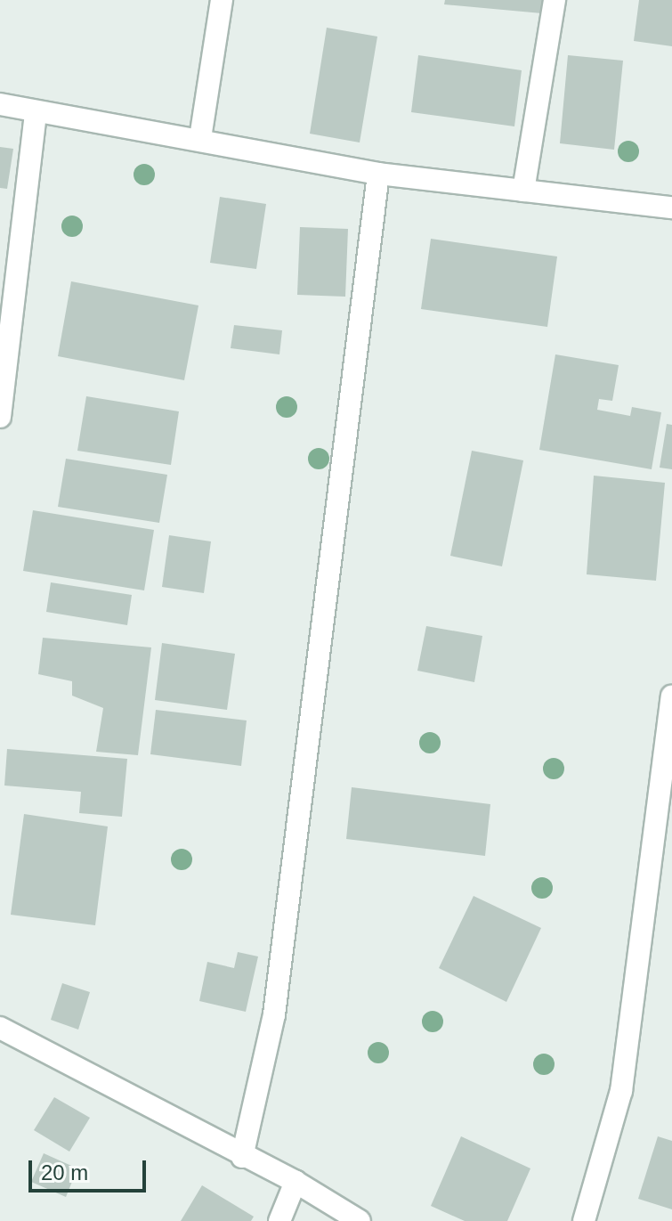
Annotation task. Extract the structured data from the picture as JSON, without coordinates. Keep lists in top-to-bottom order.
{
  "scale_bar": "20 m"
}
